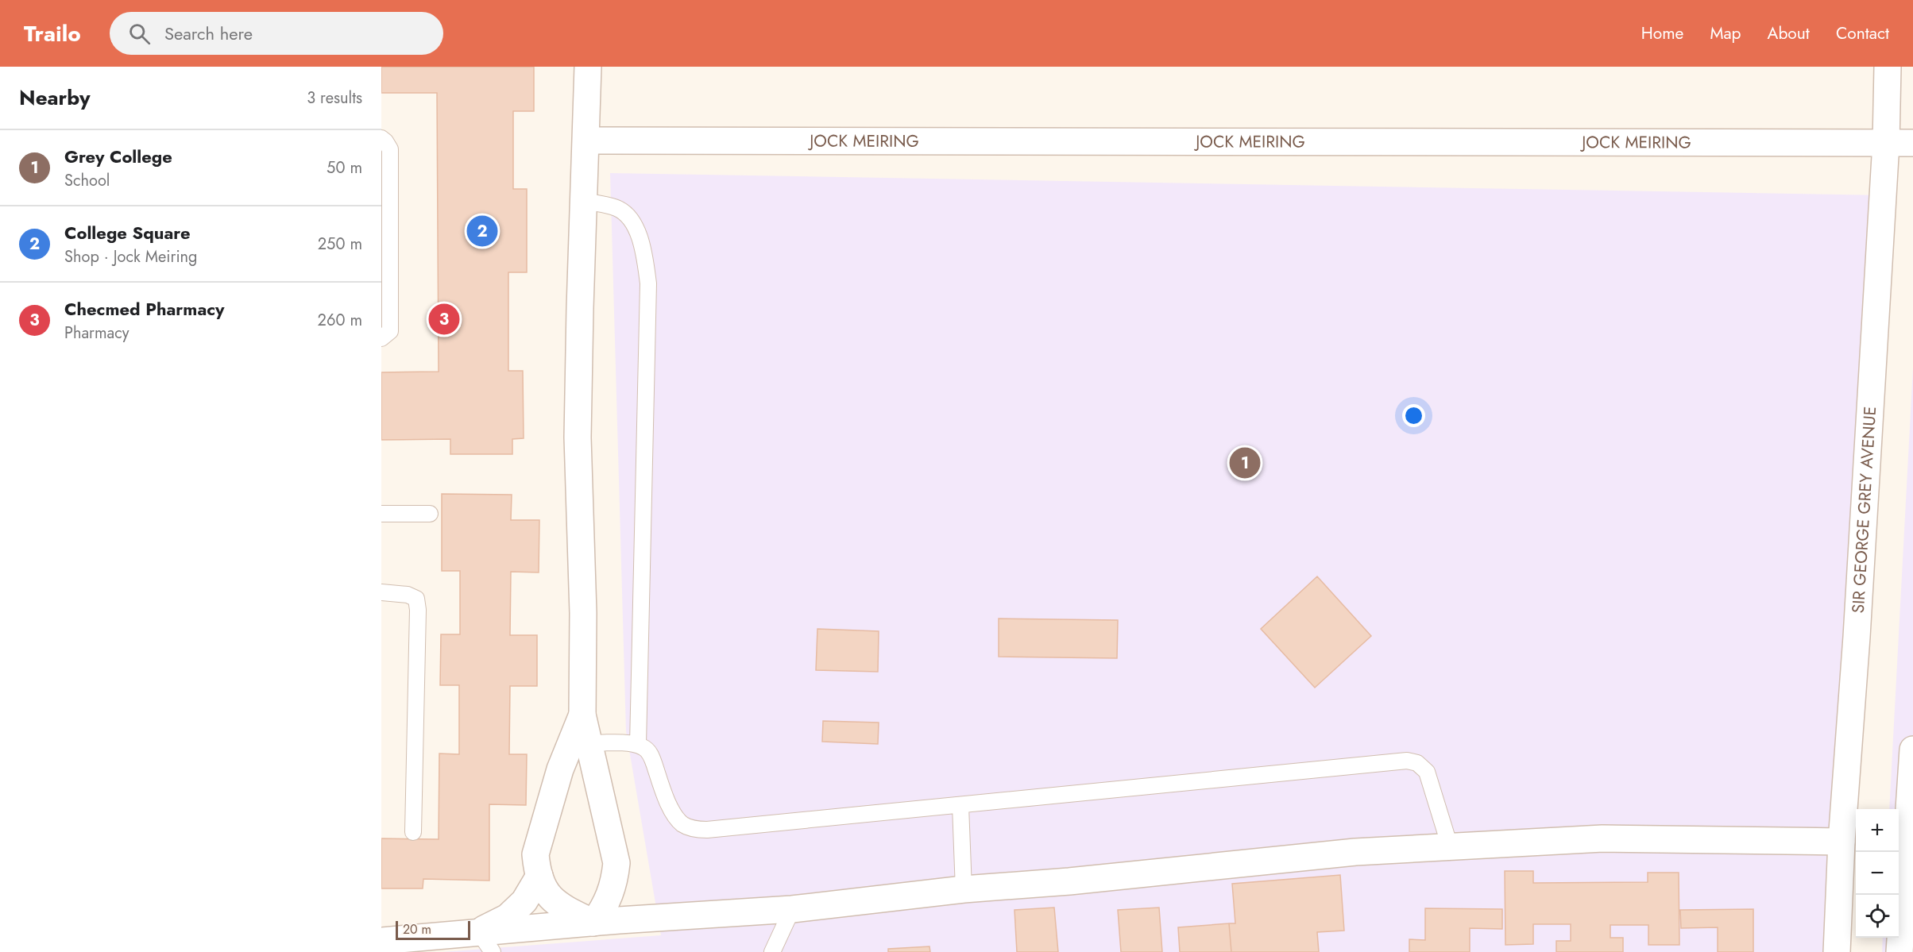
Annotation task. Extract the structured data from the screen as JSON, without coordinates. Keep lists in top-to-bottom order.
{
  "streets": {
    "street": ["JOCK MEIRING", "SIR GEORGE GREY AVENUE"]
  },
  "crossings": [
    ["JOCK MEIRING", "SIR GEORGE GREY AVENUE"]
  ],
  "scale_bar": "20 m",
  "page": {
    "header": "Trailo",
    "search": "Search here",
    "nav": [
      "Home",
      "Map",
      "About",
      "Contact"
    ],
    "heading": ["Nearby", "3 results"],
    "list": [
      {
        "mark": "1",
        "name": "Grey College",
        "note": "School",
        "value": "50 m"
      },
      {
        "mark": "2",
        "name": "College Square",
        "note": "Shop · Jock Meiring",
        "value": "250 m"
      },
      {
        "mark": "3",
        "name": "Checmed Pharmacy",
        "note": "Pharmacy",
        "value": "260 m"
      }
    ],
    "pins": ["2", "3", "1"],
    "map_buttons": ["+", "−"],
    "scale": "20 m"
  }
}
